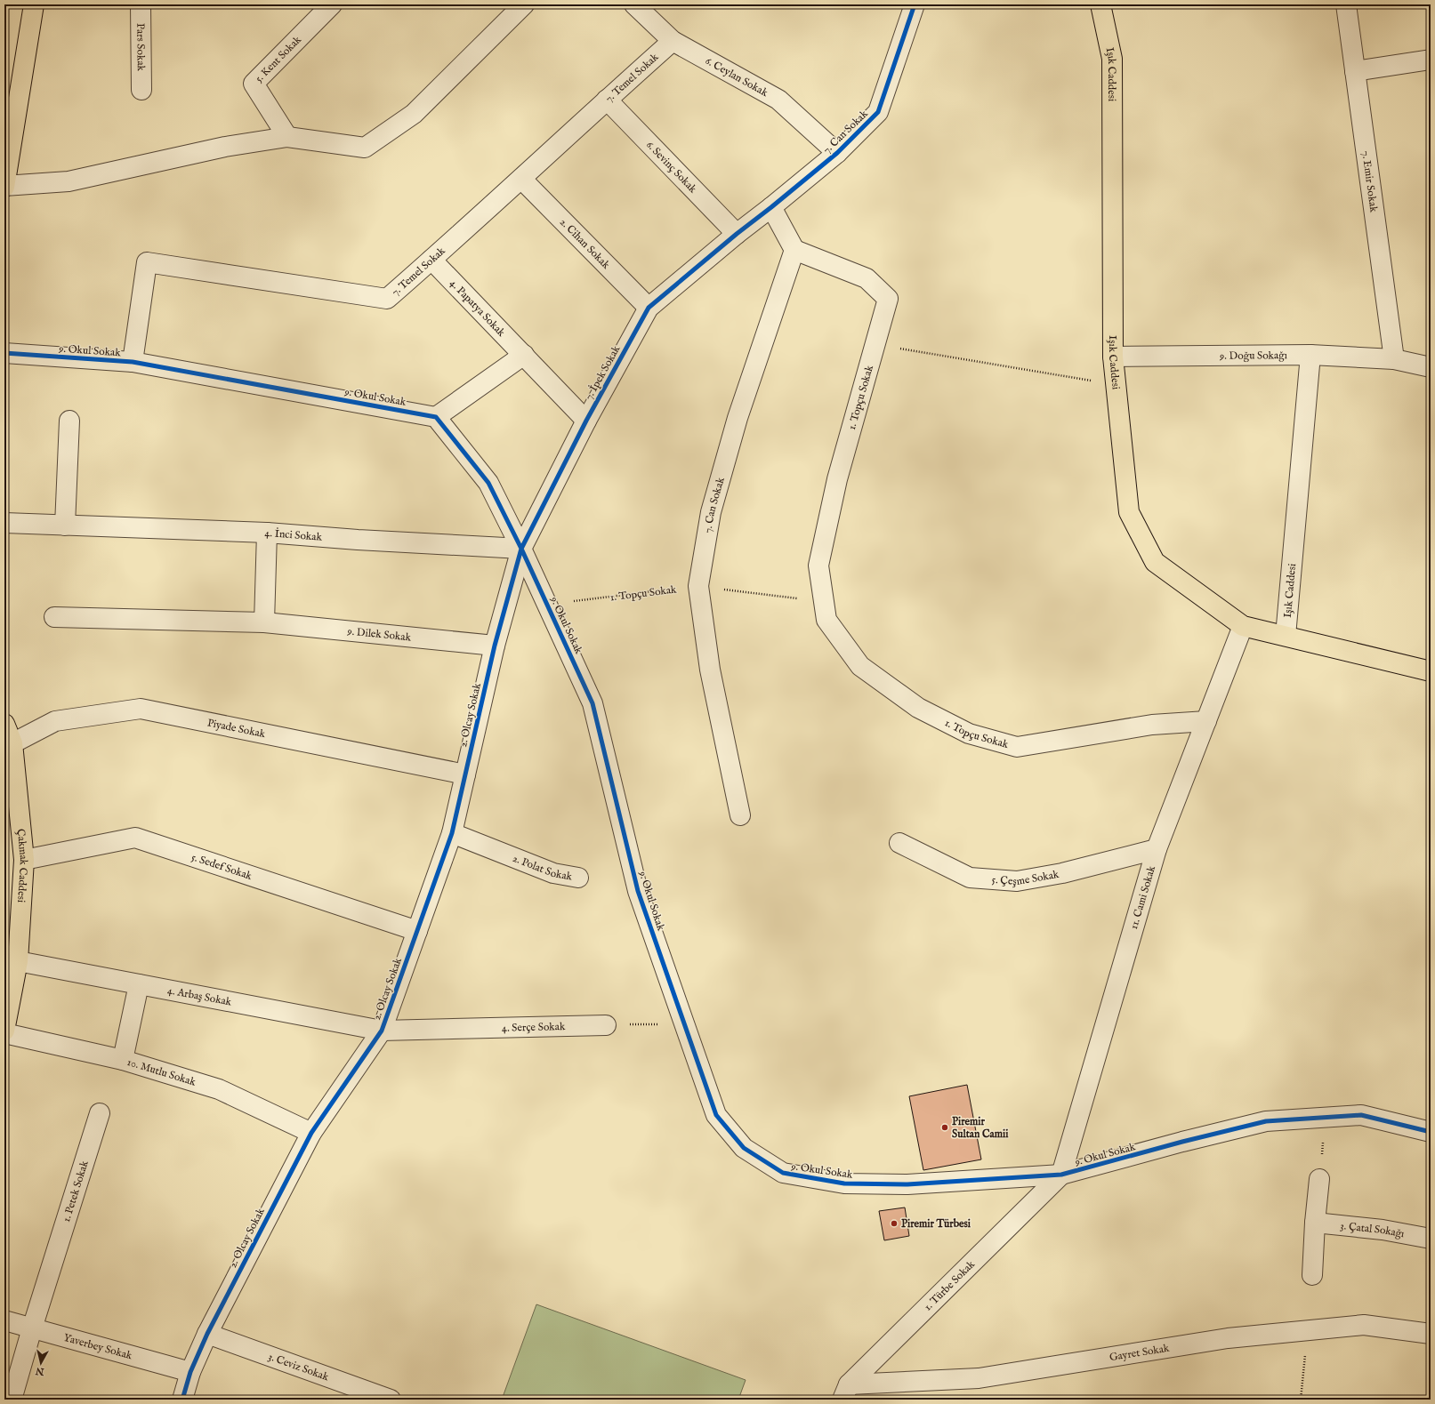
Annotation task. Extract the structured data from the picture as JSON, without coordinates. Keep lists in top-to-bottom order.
{
  "streets": {
    "main road": ["Işık Caddesi", "Çakmak Caddesi"],
    "street": [
      "Pars Sokak",
      "5. Kent Sokak",
      "6. Ceylan Sokak",
      "7. Temel Sokak",
      "7. Can Sokak",
      "6. Sevinç Sokak",
      "7. Emir Sokak",
      "2. Cihan Sokak",
      "4. Papatya Sokak",
      "9. Okul Sokak",
      "9. Doğu Sokağı",
      "7. İpek Sokak",
      "1. Topçu Sokak",
      "4. İnci Sokak",
      "9. Dilek Sokak",
      "2. Olcay Sokak",
      "Piyade Sokak",
      "5. Sedef Sokak",
      "2. Polat Sokak",
      "5. Çeşme Sokak",
      "11. Cami Sokak",
      "4. Arbaş Sokak",
      "4. Serçe Sokak",
      "10. Mutlu Sokak",
      "1. Petek Sokak",
      "3. Çatal Sokağı",
      "1. Türbe Sokak",
      "Yaverbey Sokak",
      "Gayret Sokak",
      "3. Ceviz Sokak"
    ]
  },
  "crossings": [
    ["Işık Caddesi", "9. Doğu Sokağı"],
    ["Işık Caddesi", "11. Cami Sokak"],
    ["6. Ceylan Sokak", "7. Temel Sokak"],
    ["6. Ceylan Sokak", "7. Can Sokak"],
    ["7. Temel Sokak", "6. Sevinç Sokak"],
    ["7. Temel Sokak", "2. Cihan Sokak"],
    ["7. Temel Sokak", "4. Papatya Sokak"],
    ["7. Temel Sokak", "9. Okul Sokak"],
    ["7. Can Sokak", "6. Sevinç Sokak"],
    ["7. Can Sokak", "7. İpek Sokak"],
    ["7. Can Sokak", "1. Topçu Sokak"],
    ["6. Sevinç Sokak", "7. İpek Sokak"],
    ["7. Emir Sokak", "9. Doğu Sokağı"],
    ["2. Cihan Sokak", "7. İpek Sokak"],
    ["4. Papatya Sokak", "7. İpek Sokak"],
    ["9. Okul Sokak", "7. İpek Sokak"],
    ["9. Okul Sokak", "1. Topçu Sokak"],
    ["9. Okul Sokak", "4. İnci Sokak"],
    ["9. Okul Sokak", "2. Olcay Sokak"],
    ["9. Okul Sokak", "11. Cami Sokak"],
    ["9. Okul Sokak", "1. Türbe Sokak"],
    ["7. İpek Sokak", "4. İnci Sokak"],
    ["7. İpek Sokak", "2. Olcay Sokak"],
    ["1. Topçu Sokak", "11. Cami Sokak"],
    ["4. İnci Sokak", "2. Olcay Sokak"],
    ["9. Dilek Sokak", "2. Olcay Sokak"],
    ["2. Olcay Sokak", "Piyade Sokak"],
    ["2. Olcay Sokak", "5. Sedef Sokak"],
    ["2. Olcay Sokak", "2. Polat Sokak"],
    ["2. Olcay Sokak", "4. Arbaş Sokak"],
    ["2. Olcay Sokak", "4. Serçe Sokak"],
    ["2. Olcay Sokak", "10. Mutlu Sokak"],
    ["2. Olcay Sokak", "Yaverbey Sokak"],
    ["2. Olcay Sokak", "3. Ceviz Sokak"],
    ["Piyade Sokak", "Çakmak Caddesi"],
    ["Çakmak Caddesi", "5. Sedef Sokak"],
    ["Çakmak Caddesi", "4. Arbaş Sokak"],
    ["5. Çeşme Sokak", "11. Cami Sokak"],
    ["11. Cami Sokak", "1. Türbe Sokak"],
    ["4. Arbaş Sokak", "4. Serçe Sokak"],
    ["1. Petek Sokak", "Yaverbey Sokak"],
    ["1. Türbe Sokak", "Gayret Sokak"]
  ],
  "places": ["Piremir Sultan Camii", "Piremir Türbesi"],
  "north": "bottom"
}
